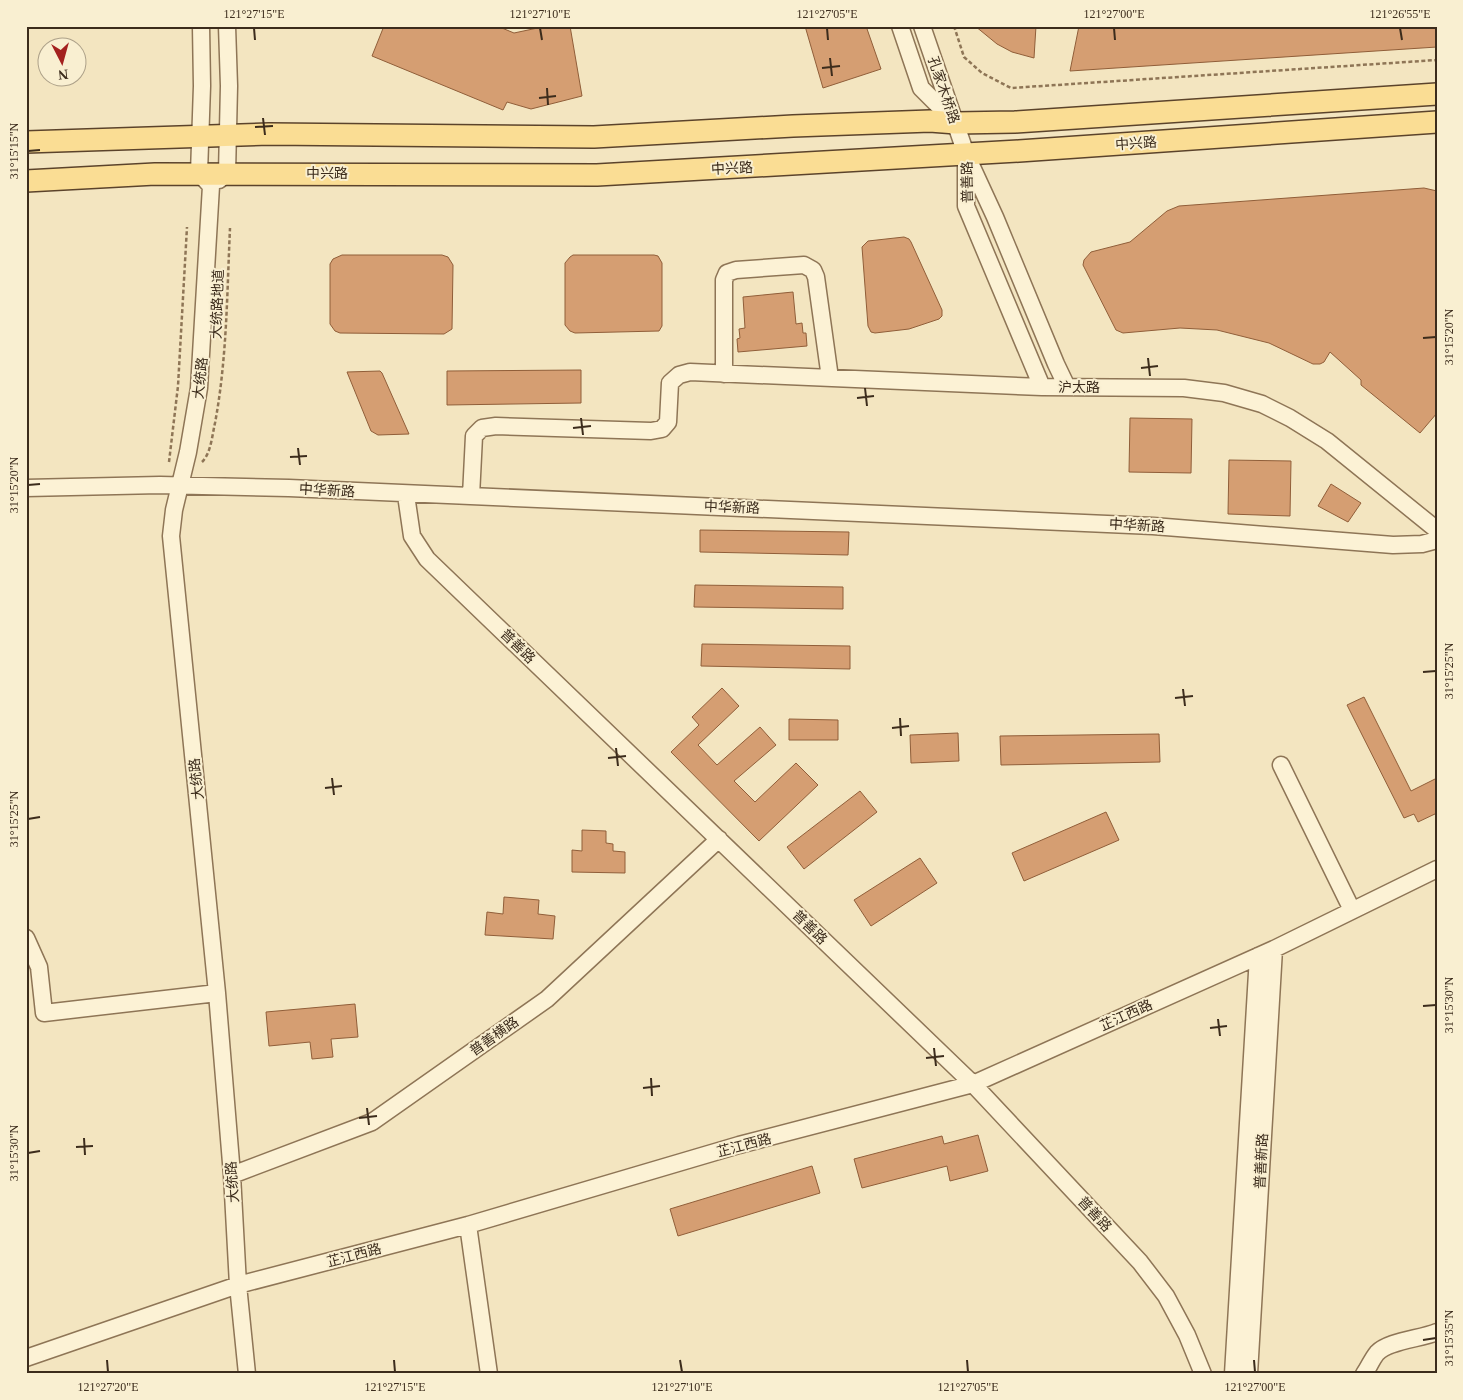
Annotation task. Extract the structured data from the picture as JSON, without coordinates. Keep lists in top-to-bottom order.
{
  "streets": {
    "main road": ["中兴路"],
    "street": [
      "孔家木桥路",
      "普善路",
      "大统路",
      "沪太路",
      "中华新路",
      "芷江西路",
      "普善横路",
      "普善新路"
    ],
    "path": ["大统路地道"]
  },
  "crossings": [
    ["孔家木桥路", "中兴路"],
    ["孔家木桥路", "普善路"],
    ["中兴路", "普善路"],
    ["中兴路", "大统路"],
    ["普善路", "沪太路"],
    ["普善路", "中华新路"],
    ["普善路", "芷江西路"],
    ["普善路", "普善横路"],
    ["大统路", "中华新路"],
    ["大统路", "芷江西路"],
    ["大统路", "普善横路"],
    ["沪太路", "中华新路"],
    ["芷江西路", "普善新路"]
  ],
  "north": "bottom",
  "coordinates": [
    "121°27'15\"E",
    "121°27'10\"E",
    "121°27'05\"E",
    "121°27'00\"E",
    "121°26'55\"E",
    "31°15'15\"N",
    "31°15'20\"N",
    "31°15'25\"N",
    "31°15'30\"N",
    "31°15'35\"N",
    "121°27'20\"E"
  ]
}
